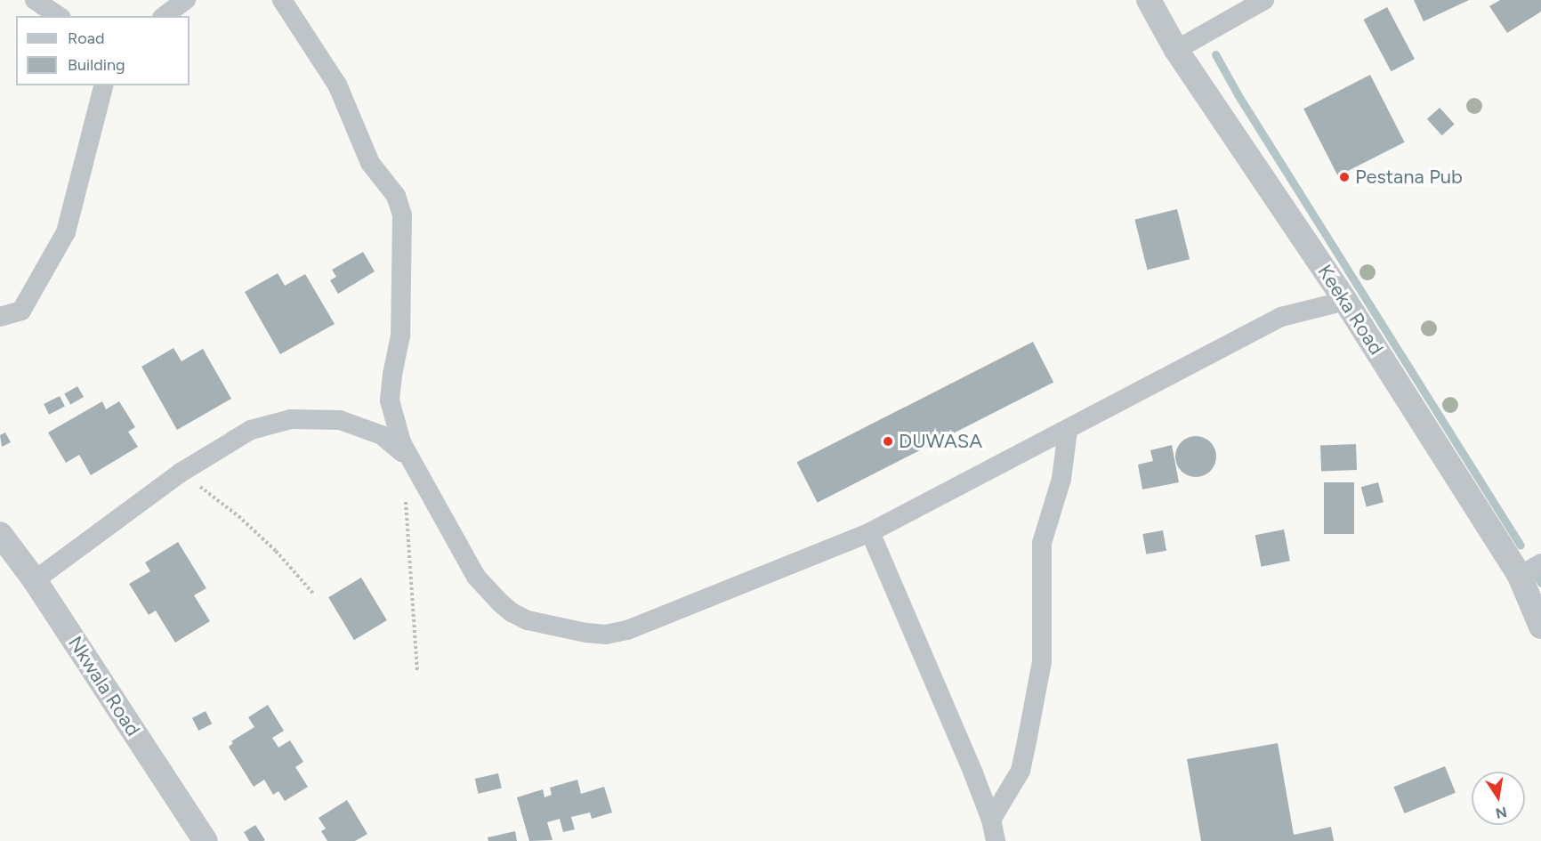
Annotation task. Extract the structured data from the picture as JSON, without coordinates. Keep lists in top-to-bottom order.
{
  "streets": {
    "street": ["Keeka Road", "Nkwala Road"]
  },
  "places": ["Pestana Pub", "DUWASA"],
  "legend": ["Road", "Building"],
  "north": "bottom"
}
